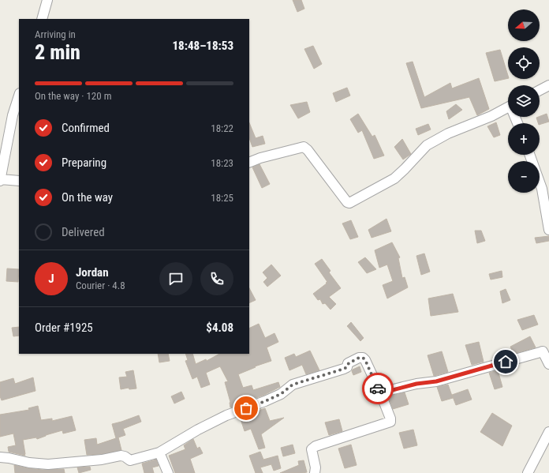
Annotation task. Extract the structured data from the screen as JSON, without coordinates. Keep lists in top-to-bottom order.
{
  "north": "left",
  "page": {
    "map_buttons": ["+", "−"],
    "heading": ["2 min", "Arriving in", "18:48–18:53"],
    "panel": [
      "Jordan",
      "Courier · 4.8",
      "Order #1925",
      "$4.08"
    ],
    "bar": "On the way · 120 m",
    "list": [
      ["Confirmed", "18:22"],
      ["Preparing", "18:23"],
      ["On the way", "18:25"],
      "Delivered"
    ],
    "round": "J"
  }
}
